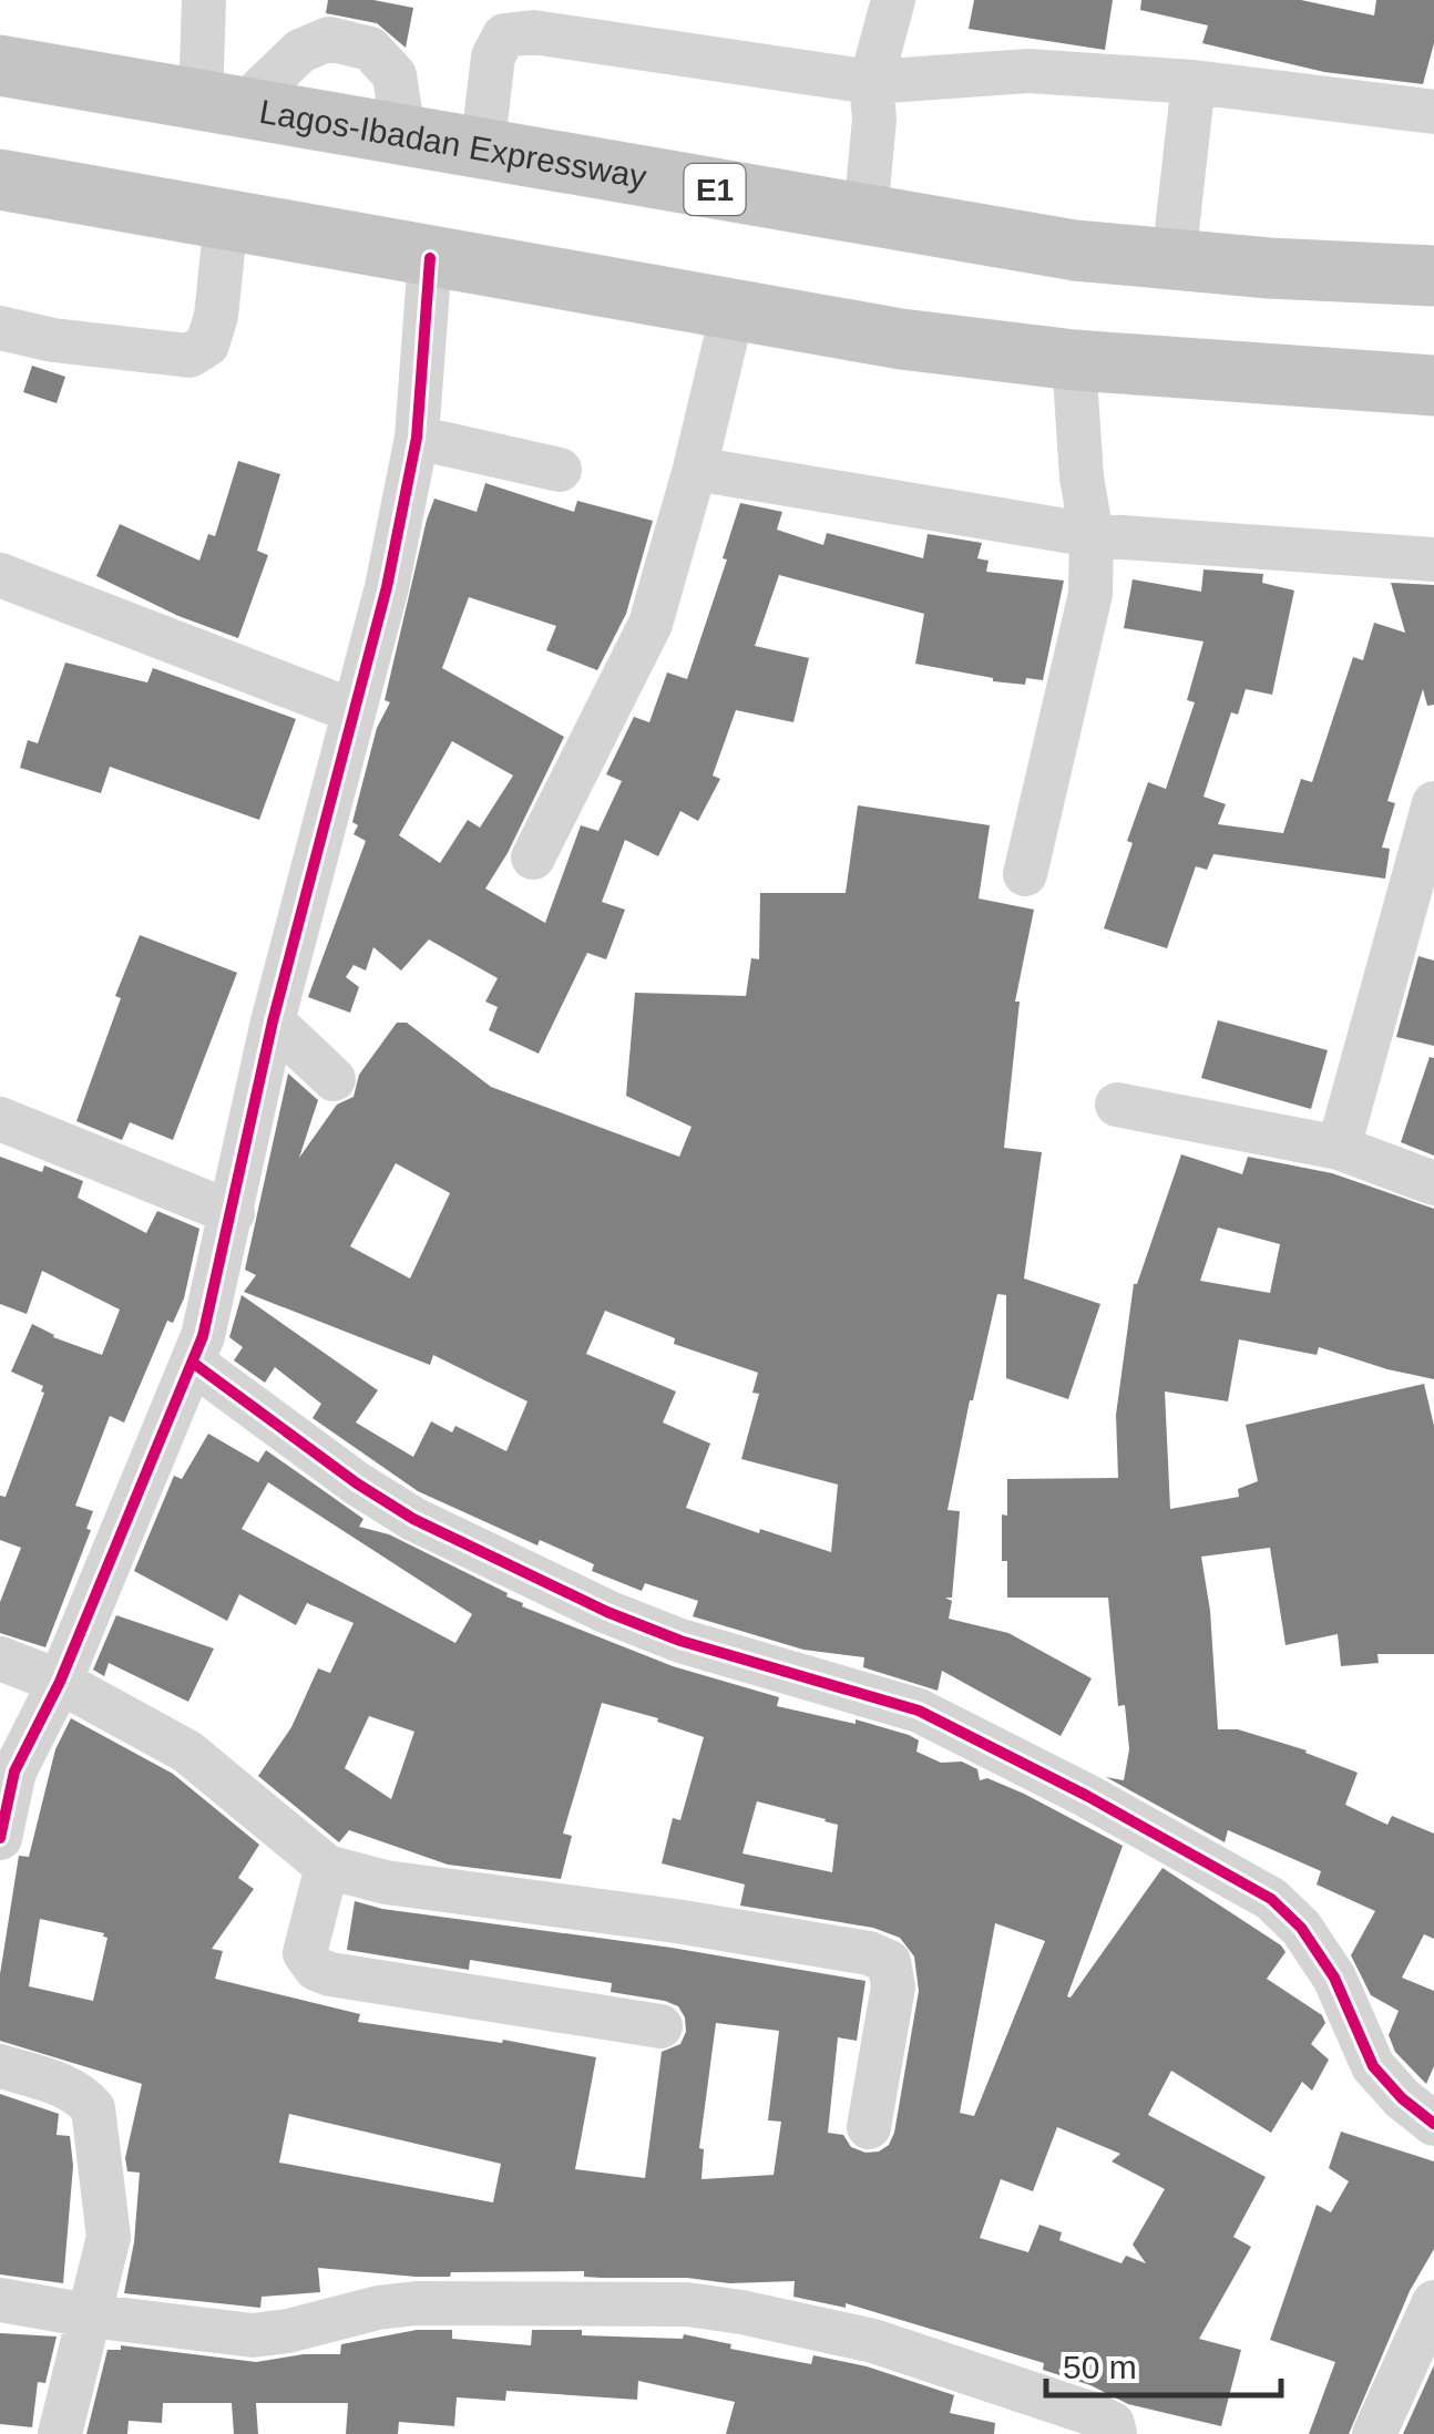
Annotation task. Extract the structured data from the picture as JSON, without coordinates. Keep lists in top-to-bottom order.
{
  "streets": {
    "highway": ["Lagos-Ibadan Expressway", "E1"]
  },
  "scale_bar": "50 m"
}
